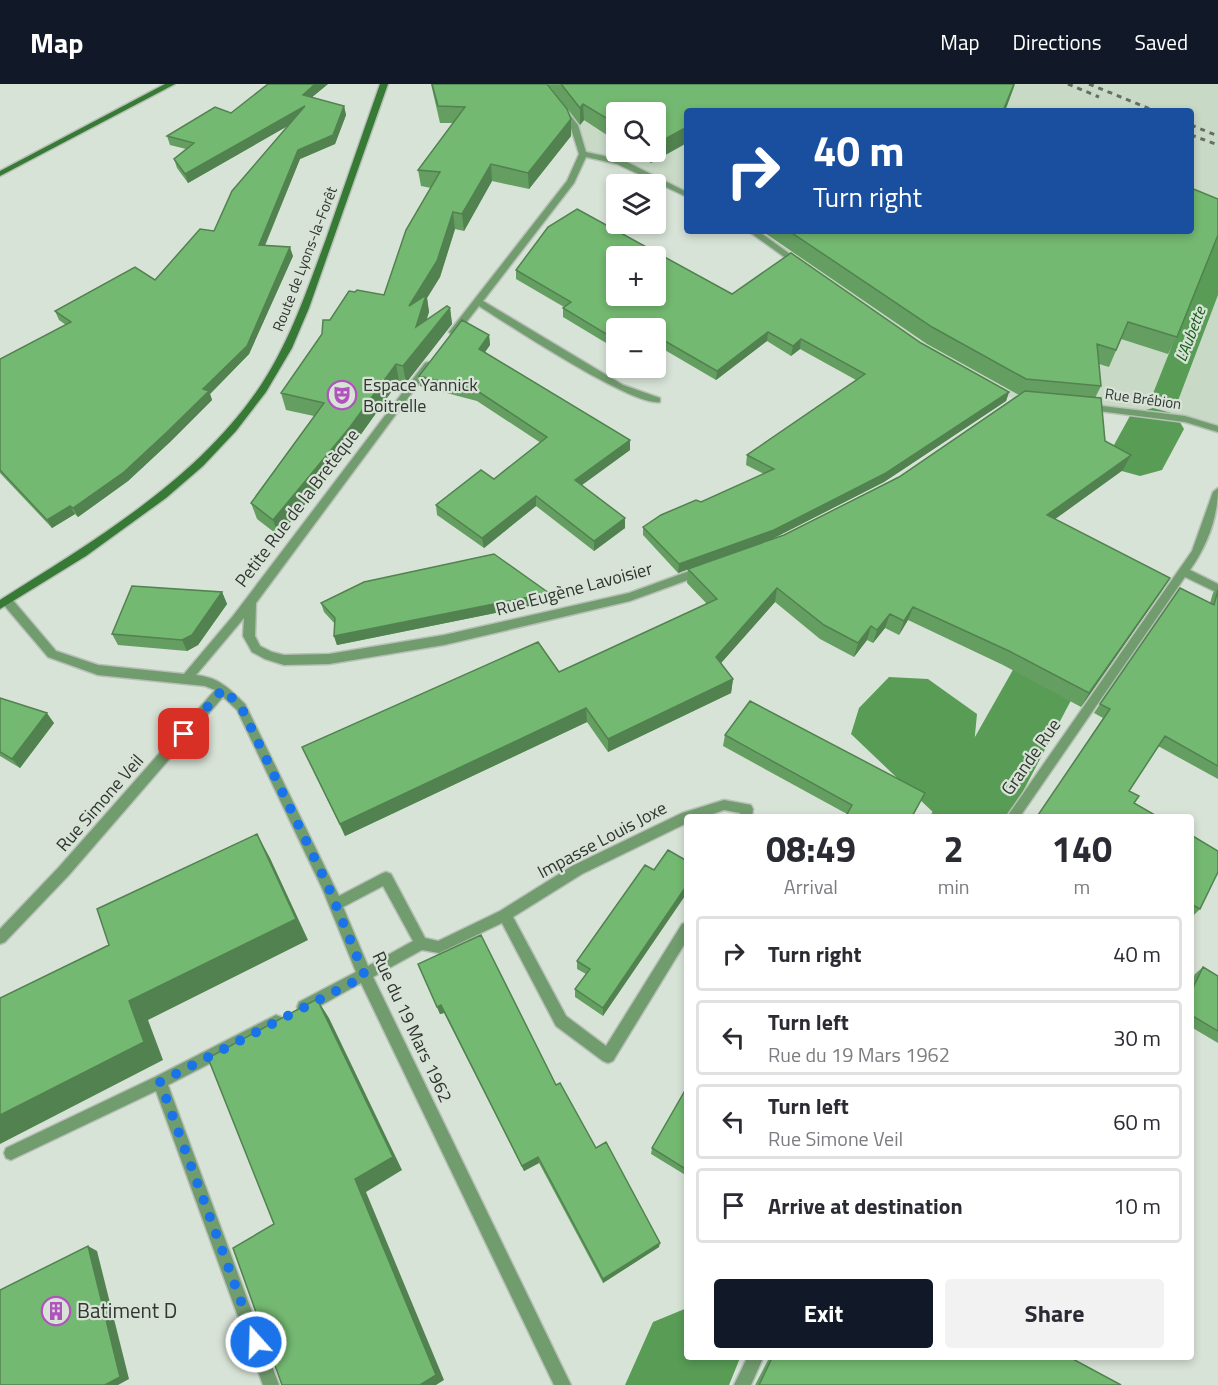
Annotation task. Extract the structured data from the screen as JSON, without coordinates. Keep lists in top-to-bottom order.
{
  "streets": {
    "main road": ["Route de Lyons-la-Forêt"],
    "street": [
      "Rue Brébion",
      "Petite Rue de la Bretèque",
      "Rue Eugène Lavoisier",
      "Grande Rue",
      "Rue Simone Veil",
      "Impasse Louis Joxe",
      "Rue du 19 Mars 1962"
    ]
  },
  "crossings": [
    ["Petite Rue de la Bretèque", "Rue Eugène Lavoisier"],
    ["Rue Simone Veil", "Rue du 19 Mars 1962"],
    ["Impasse Louis Joxe", "Rue du 19 Mars 1962"]
  ],
  "water": ["L'Aubette"],
  "places": {
    "theatre": ["Espace Yannick Boitrelle"],
    "building": ["Batiment D"]
  },
  "page": {
    "header": "Map",
    "nav": ["Map", "Directions", "Saved"],
    "map_buttons": ["+", "−"],
    "turn": ["40 m", "Turn right"],
    "eta": [
      "08:49",
      "Arrival",
      "2",
      "min",
      "140",
      "m"
    ],
    "list": [
      {
        "name": "Turn right",
        "value": "40 m"
      },
      {
        "name": "Turn left",
        "note": "Rue du 19 Mars 1962",
        "value": "30 m"
      },
      {
        "name": "Turn left",
        "note": "Rue Simone Veil",
        "value": "60 m"
      },
      {
        "name": "Arrive at destination",
        "value": "10 m"
      }
    ],
    "buttons": ["Exit", "Share"]
  }
}
